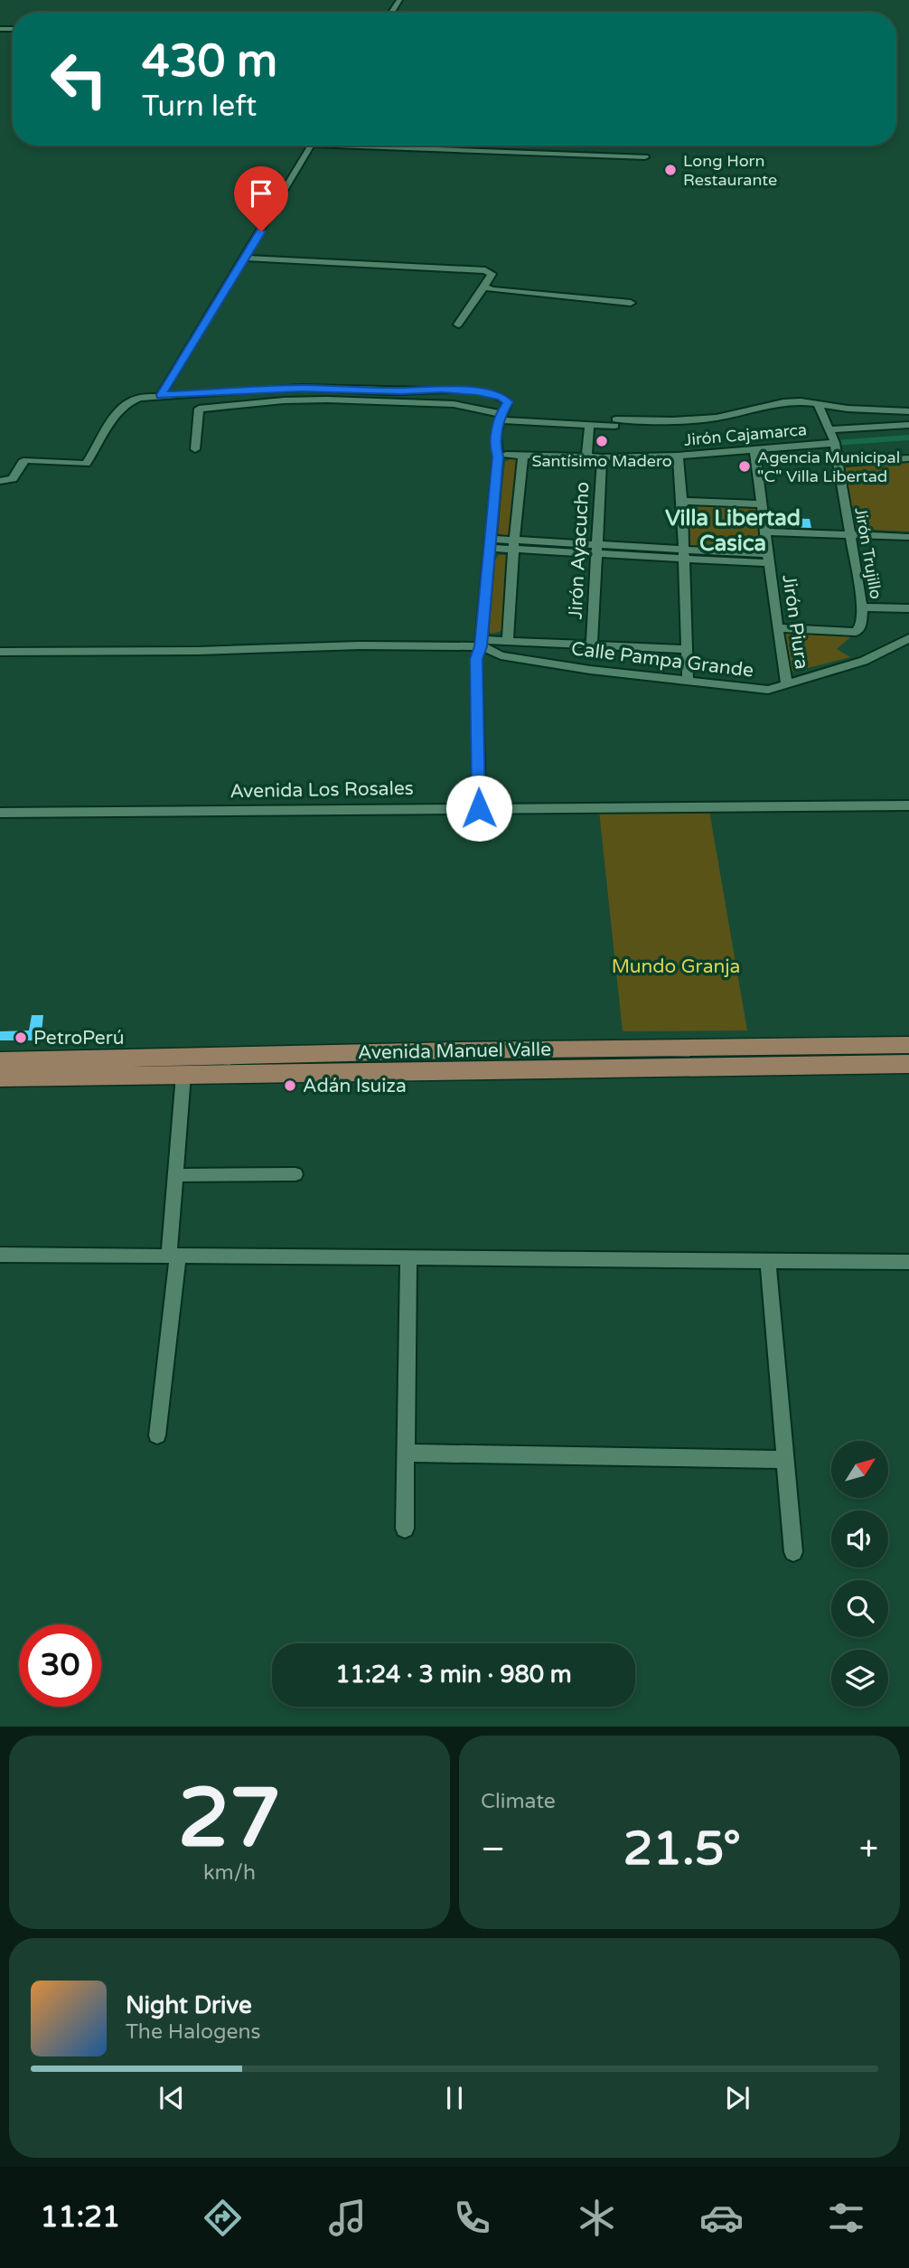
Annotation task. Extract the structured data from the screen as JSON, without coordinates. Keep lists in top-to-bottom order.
{
  "streets": {
    "main road": ["Avenida Manuel Valle"],
    "street": [
      "Jirón Cajamarca",
      "Jirón Ayacucho",
      "Jirón Trujillo",
      "Jirón Piura",
      "Calle Pampa Grande",
      "Avenida Los Rosales"
    ]
  },
  "crossings": [
    ["Jirón Cajamarca", "Jirón Ayacucho"],
    ["Jirón Cajamarca", "Jirón Trujillo"],
    ["Jirón Cajamarca", "Jirón Piura"],
    ["Jirón Trujillo", "Jirón Piura"],
    ["Jirón Piura", "Calle Pampa Grande"]
  ],
  "districts": ["Villa Libertad Casica"],
  "parks": ["Mundo Granja"],
  "places": [
    "Long Horn Restaurante",
    "Santísimo Madero",
    "Agencia Municipal \"C\" Villa Libertad",
    "PetroPerú",
    "Adán Isuiza"
  ],
  "north": "top right",
  "page": {
    "turn": ["430 m", "Turn left"],
    "limit": "30",
    "trip": "11:24 · 3 min · 980 m",
    "tile": [
      ["27", "km/h"],
      "Climate"
    ],
    "heat": ["−", "21.5°", "+"],
    "song": ["Night Drive", "The Halogens"],
    "tabs": "11:21"
  }
}
